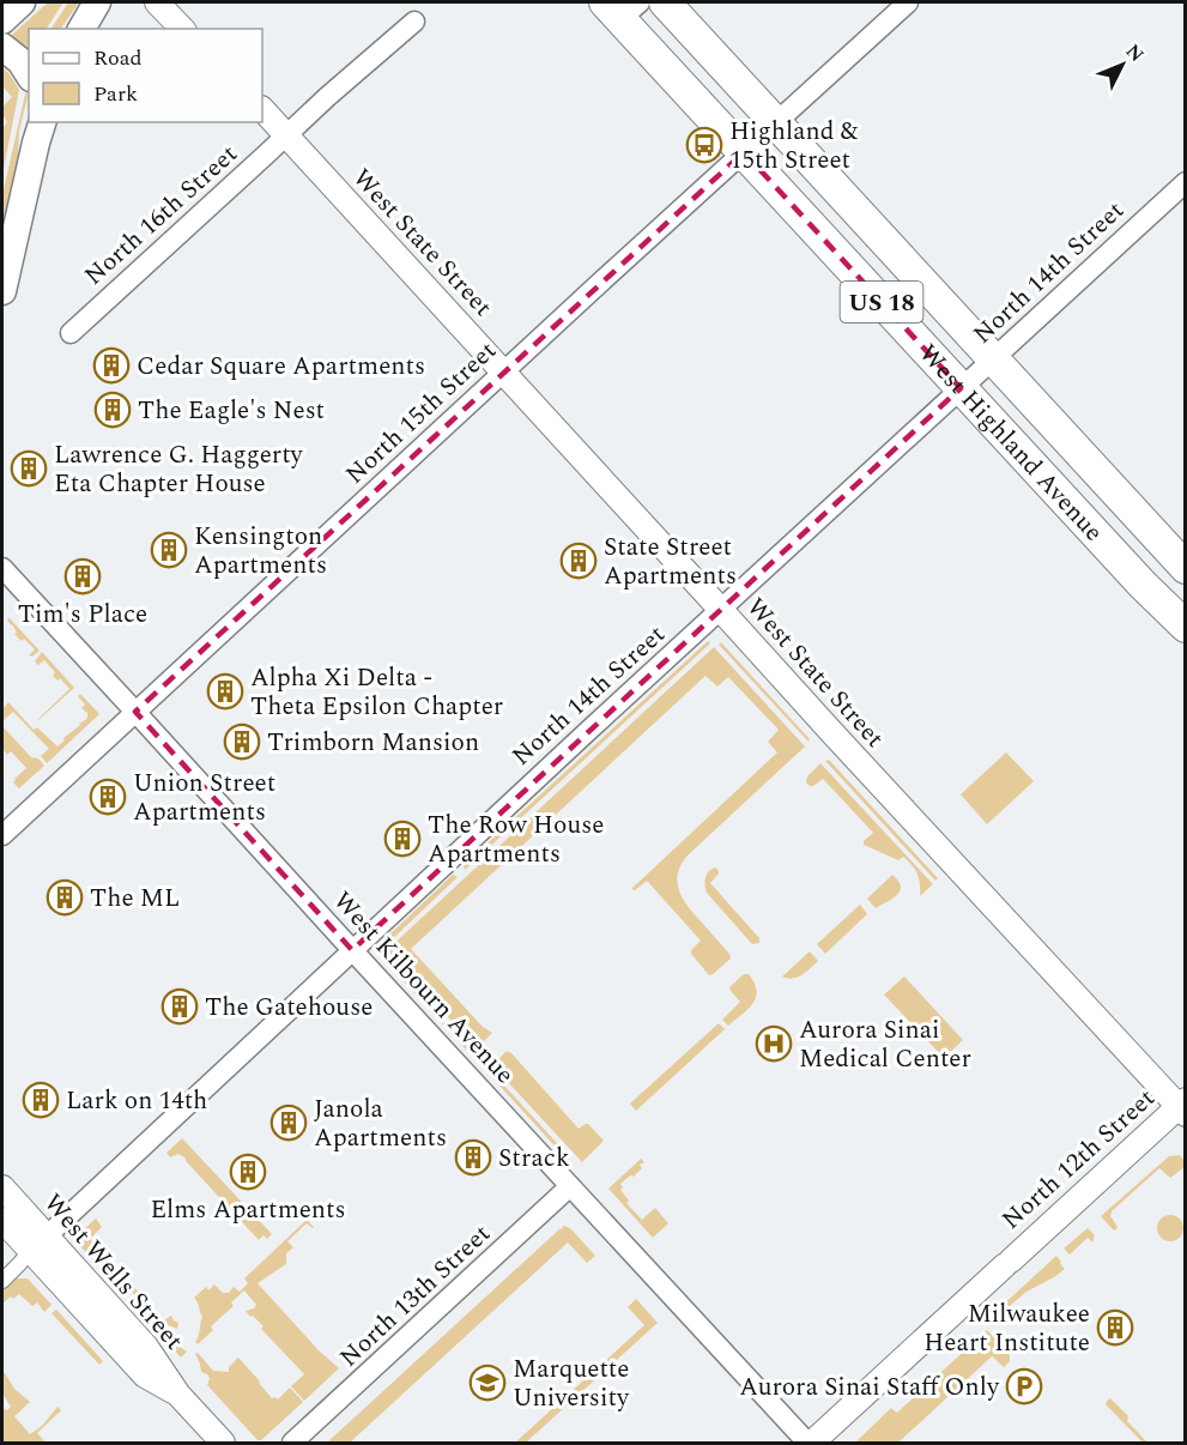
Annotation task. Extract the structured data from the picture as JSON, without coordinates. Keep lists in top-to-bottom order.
{
  "streets": {
    "main road": ["US 18", "West Highland Avenue"],
    "street": [
      "North 16th Street",
      "West State Street",
      "North 14th Street",
      "North 15th Street",
      "West Kilbourn Avenue",
      "North 12th Street",
      "West Wells Street",
      "North 13th Street"
    ]
  },
  "crossings": [
    ["North 16th Street", "West State Street"],
    ["West State Street", "North 14th Street"],
    ["West State Street", "North 15th Street"],
    ["West State Street", "North 12th Street"],
    ["North 14th Street", "West Highland Avenue"],
    ["North 14th Street", "West Kilbourn Avenue"],
    ["North 14th Street", "West Wells Street"],
    ["North 15th Street", "West Highland Avenue"],
    ["North 15th Street", "West Kilbourn Avenue"],
    ["West Kilbourn Avenue", "North 12th Street"],
    ["West Kilbourn Avenue", "North 13th Street"]
  ],
  "places": {
    "bus stop": ["Highland & 15th Street"],
    "building": [
      "Cedar Square Apartments",
      "The Eagle's Nest",
      "Lawrence G. Haggerty Eta Chapter House",
      "Kensington Apartments",
      "State Street Apartments",
      "Tim's Place",
      "Alpha Xi Delta - Theta Epsilon Chapter",
      "Trimborn Mansion",
      "Union Street Apartments",
      "The Row House Apartments",
      "The ML",
      "The Gatehouse",
      "Lark on 14th",
      "Janola Apartments",
      "Strack",
      "Elms Apartments",
      "Milwaukee Heart Institute"
    ],
    "hospital": ["Aurora Sinai Medical Center"],
    "school or university": ["Marquette University"],
    "parking": ["Aurora Sinai Staff Only"]
  },
  "legend": ["Road", "Park"],
  "north": "top right"
}
